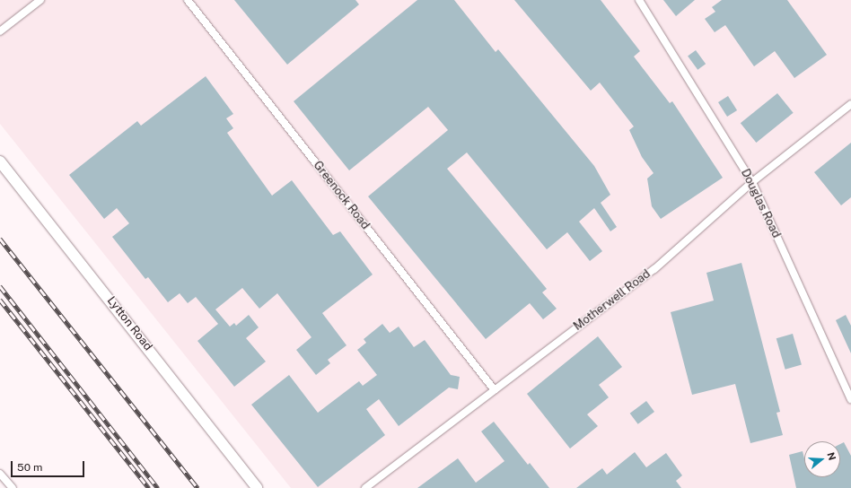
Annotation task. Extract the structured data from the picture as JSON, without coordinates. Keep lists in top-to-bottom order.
{
  "streets": {
    "main road": ["Lytton Road"],
    "street": ["Greenock Road", "Douglas Road", "Motherwell Road"]
  },
  "crossings": [
    ["Greenock Road", "Motherwell Road"],
    ["Douglas Road", "Motherwell Road"]
  ],
  "scale_bar": "50 m",
  "north": "right"
}
